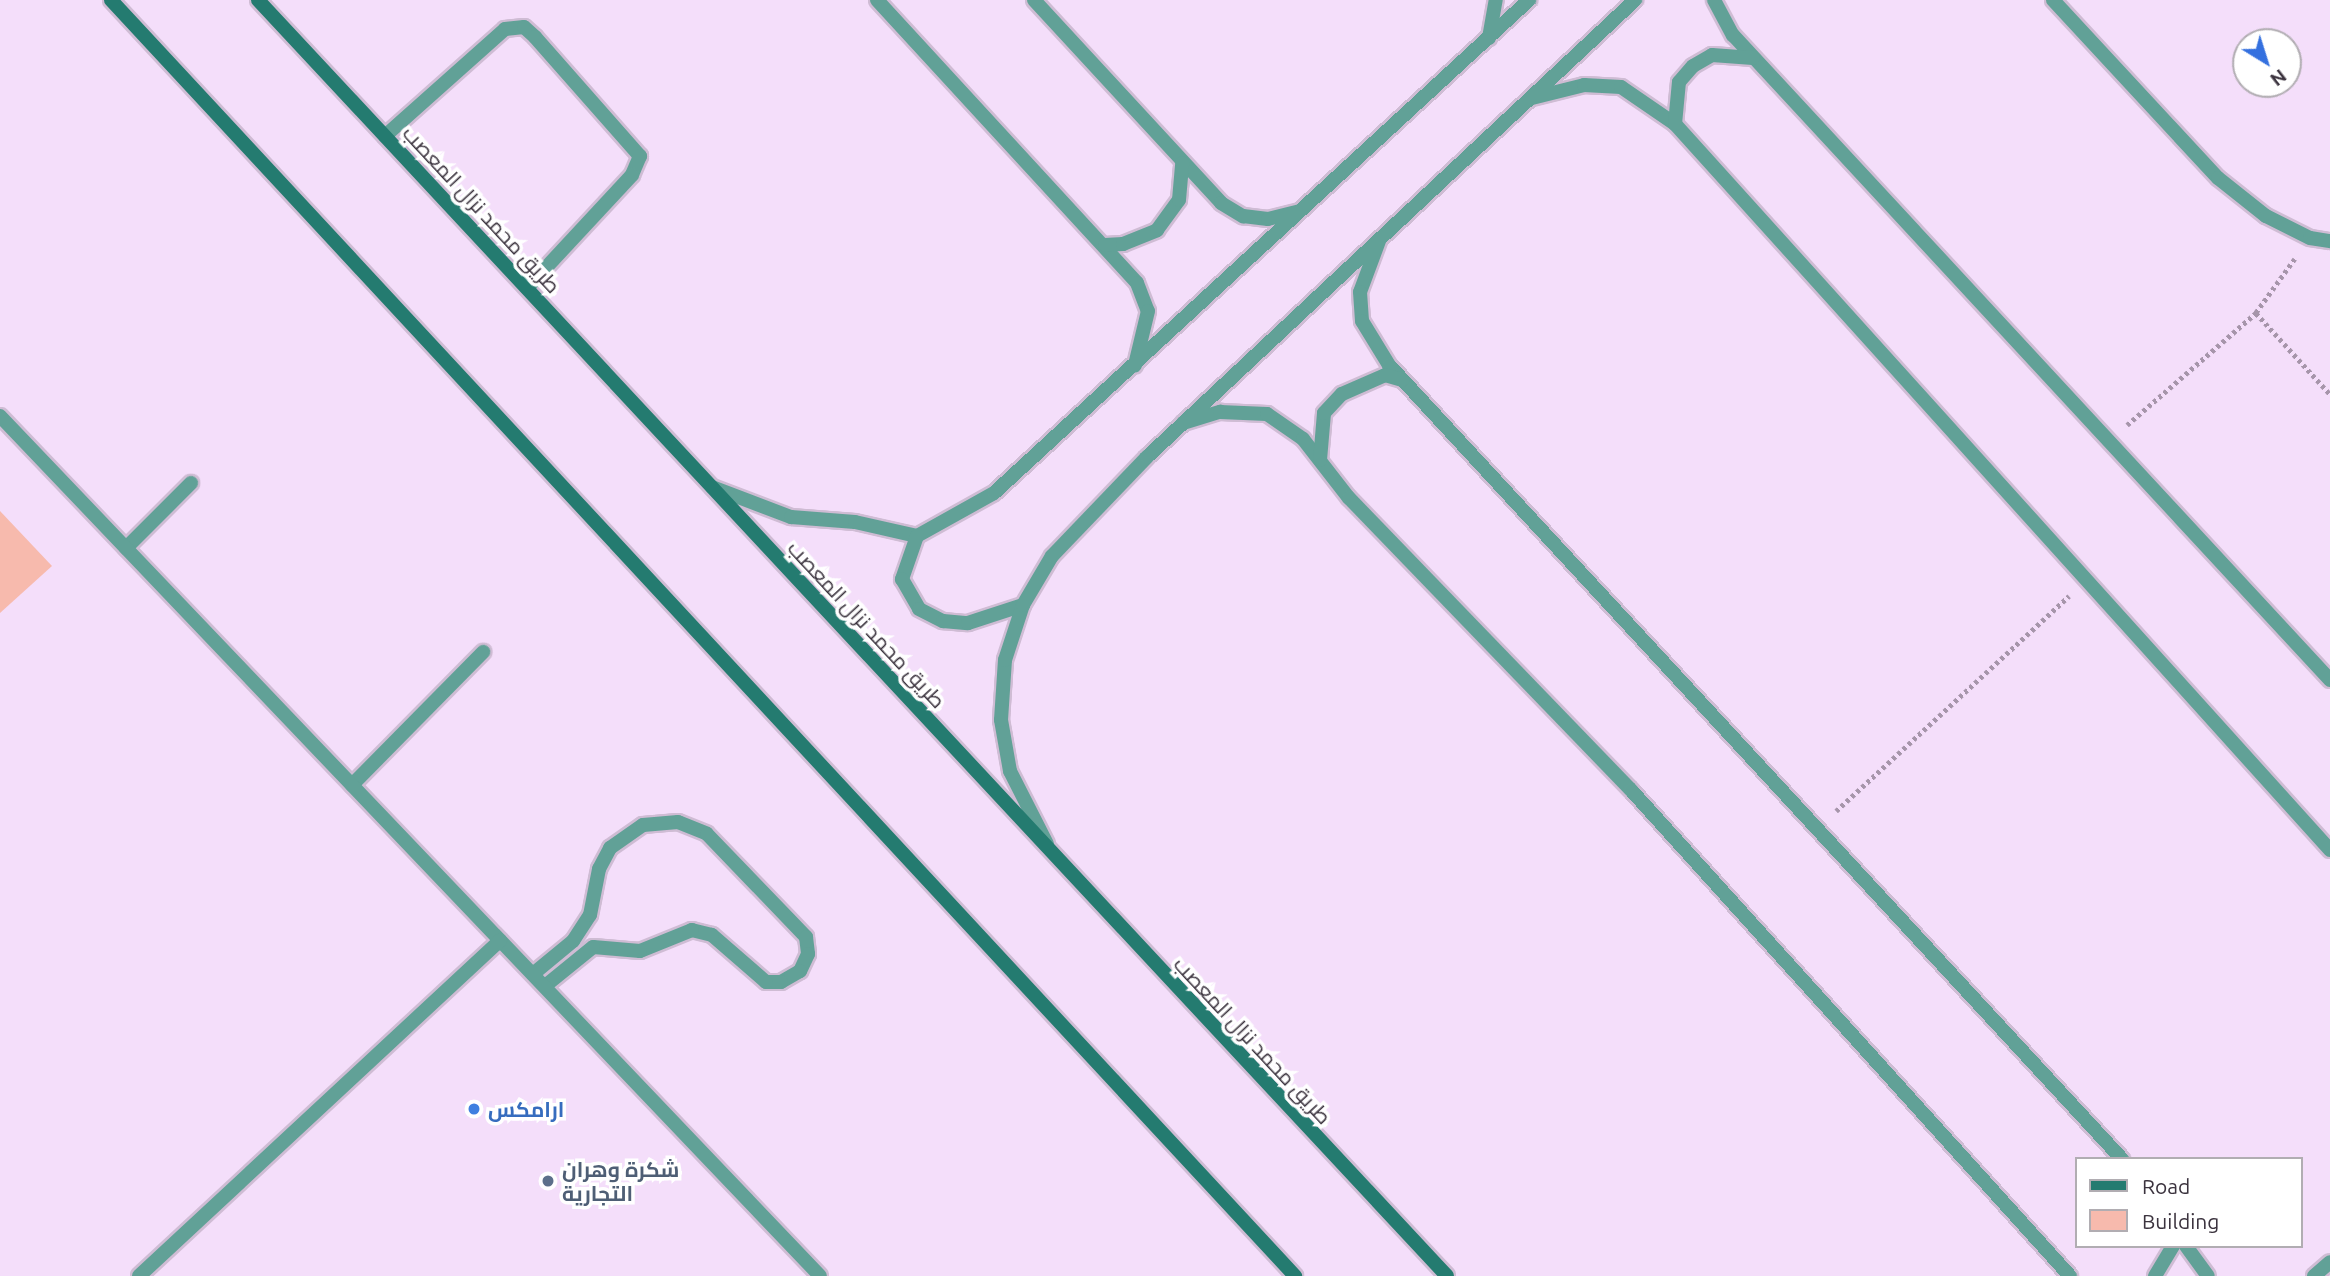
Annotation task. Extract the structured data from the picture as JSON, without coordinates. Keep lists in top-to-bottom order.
{
  "streets": {
    "street": ["طريق محمد نزال المعصب"]
  },
  "places": ["ارامكس", "شكرة وهران التجارية"],
  "legend": ["Road", "Building"],
  "north": "bottom right"
}
